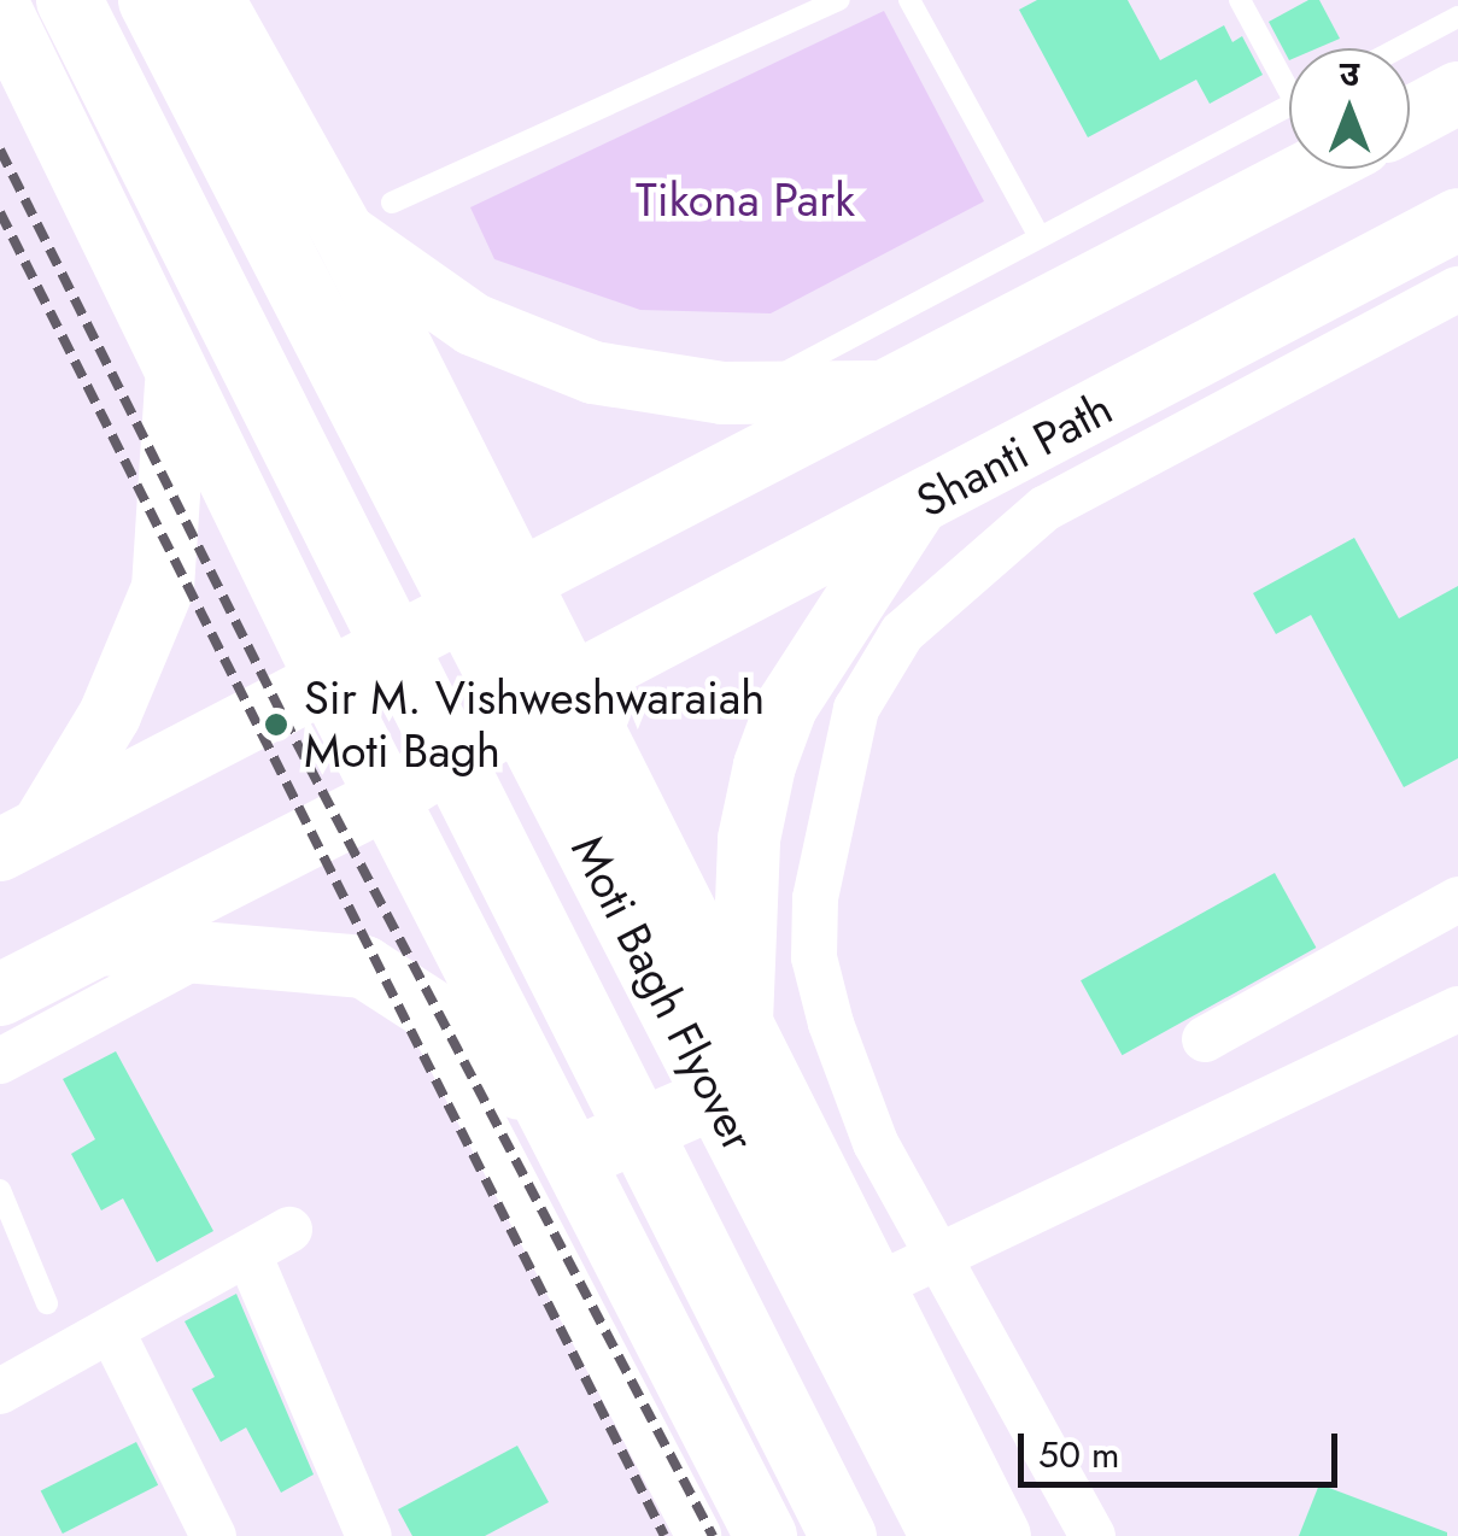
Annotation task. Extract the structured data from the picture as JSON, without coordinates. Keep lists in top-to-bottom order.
{
  "streets": {
    "main road": ["Shanti Path", "Moti Bagh Flyover"]
  },
  "parks": ["Tikona Park"],
  "places": ["Sir M. Vishweshwaraiah Moti Bagh"],
  "scale_bar": "50 m",
  "north": "top"
}
